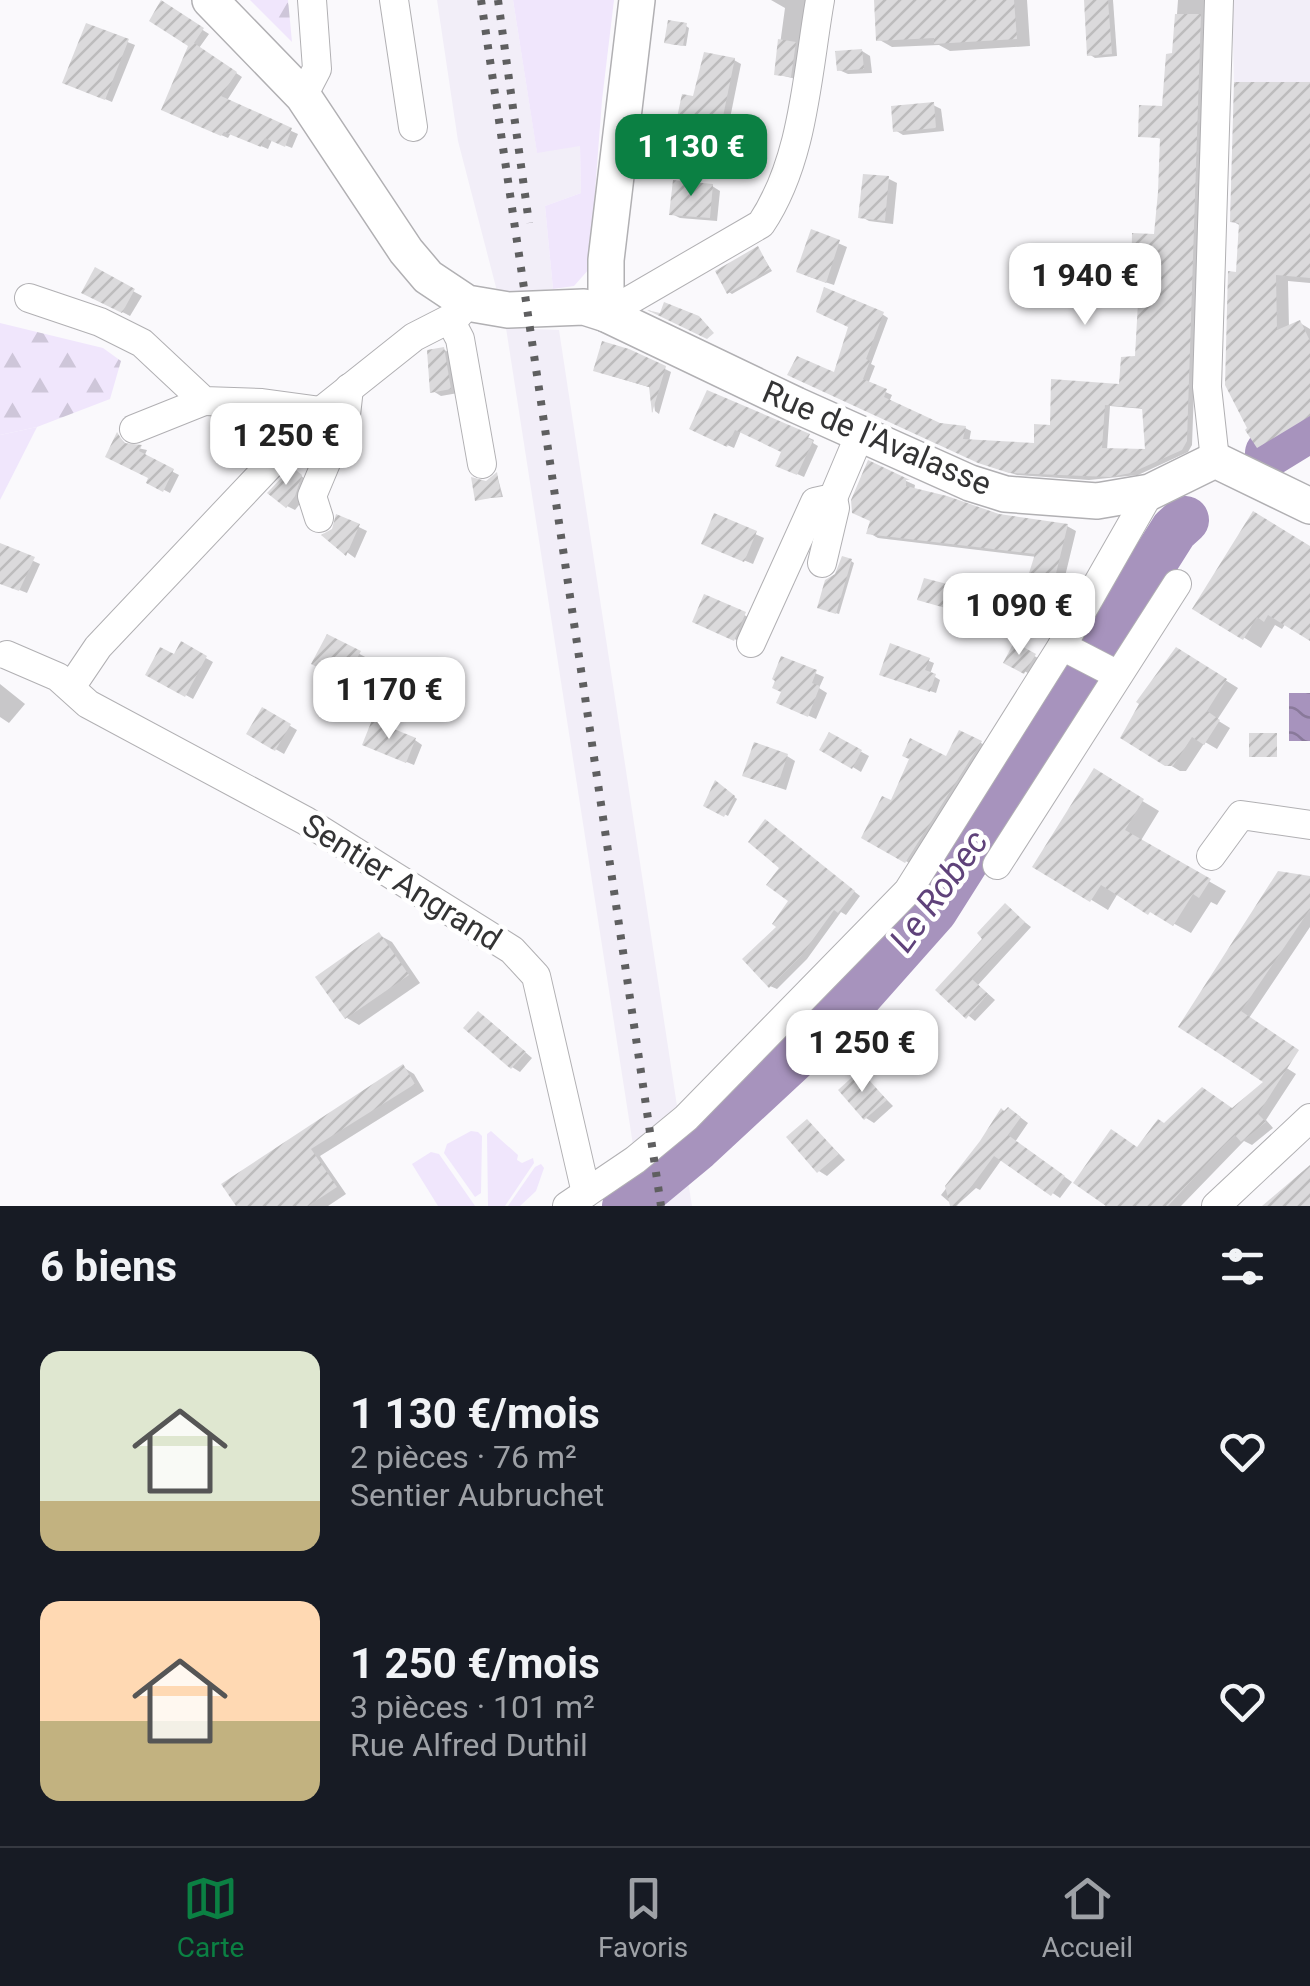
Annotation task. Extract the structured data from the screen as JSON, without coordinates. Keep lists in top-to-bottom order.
{
  "streets": {
    "main road": ["Rue de l'Avalasse"],
    "street": ["Sentier Angrand"]
  },
  "water": ["Le Robec"],
  "page": {
    "price": [
      "1 130 €",
      "1 940 €",
      "1 250 €",
      "1 090 €",
      "1 170 €",
      "1 250 €"
    ],
    "heading": "6 biens",
    "list": [
      {
        "name": "1 130 €/mois",
        "note": "2 pièces · 76 m² · Sentier Aubruchet"
      },
      {
        "name": "1 250 €/mois",
        "note": "3 pièces · 101 m² · Rue Alfred Duthil"
      }
    ],
    "tabs": ["Carte", "Favoris", "Accueil"]
  }
}
